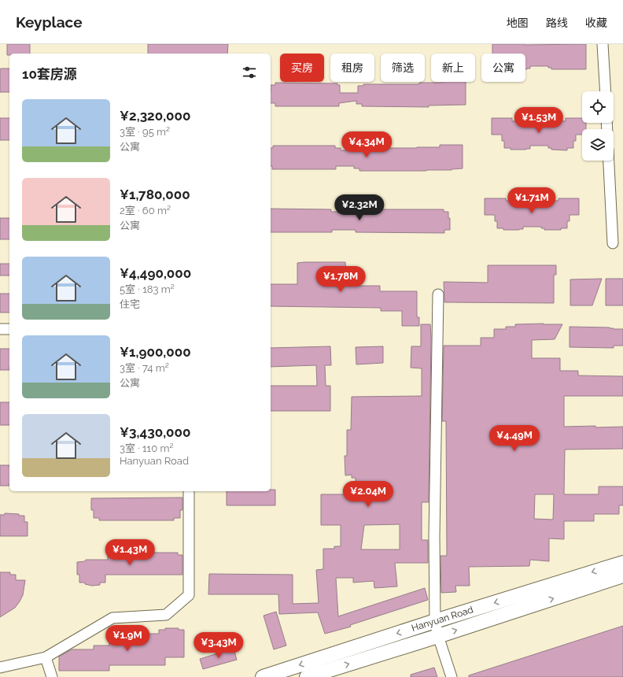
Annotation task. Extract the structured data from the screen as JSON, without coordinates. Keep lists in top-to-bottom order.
{
  "streets": {
    "main road": ["Hanyuan Road"]
  },
  "page": {
    "header": "Keyplace",
    "nav": ["地图", "路线", "收藏"],
    "chip": [
      "买房",
      "租房",
      "筛选",
      "新上",
      "公寓"
    ],
    "heading": "10套房源",
    "list": [
      {
        "name": "¥2,320,000",
        "note": "3室 · 95 m² · 公寓"
      },
      {
        "name": "¥1,780,000",
        "note": "2室 · 60 m² · 公寓"
      },
      {
        "name": "¥4,490,000",
        "note": "5室 · 183 m² · 住宅"
      },
      {
        "name": "¥1,900,000",
        "note": "3室 · 74 m² · 公寓"
      },
      {
        "name": "¥3,430,000",
        "note": "3室 · 110 m² · Hanyuan Road"
      }
    ],
    "price": [
      "¥1.53M",
      "¥4.34M",
      "¥1.71M",
      "¥2.32M",
      "¥1.78M",
      "¥4.49M",
      "¥2.04M",
      "¥1.43M",
      "¥1.9M",
      "¥3.43M"
    ]
  }
}
